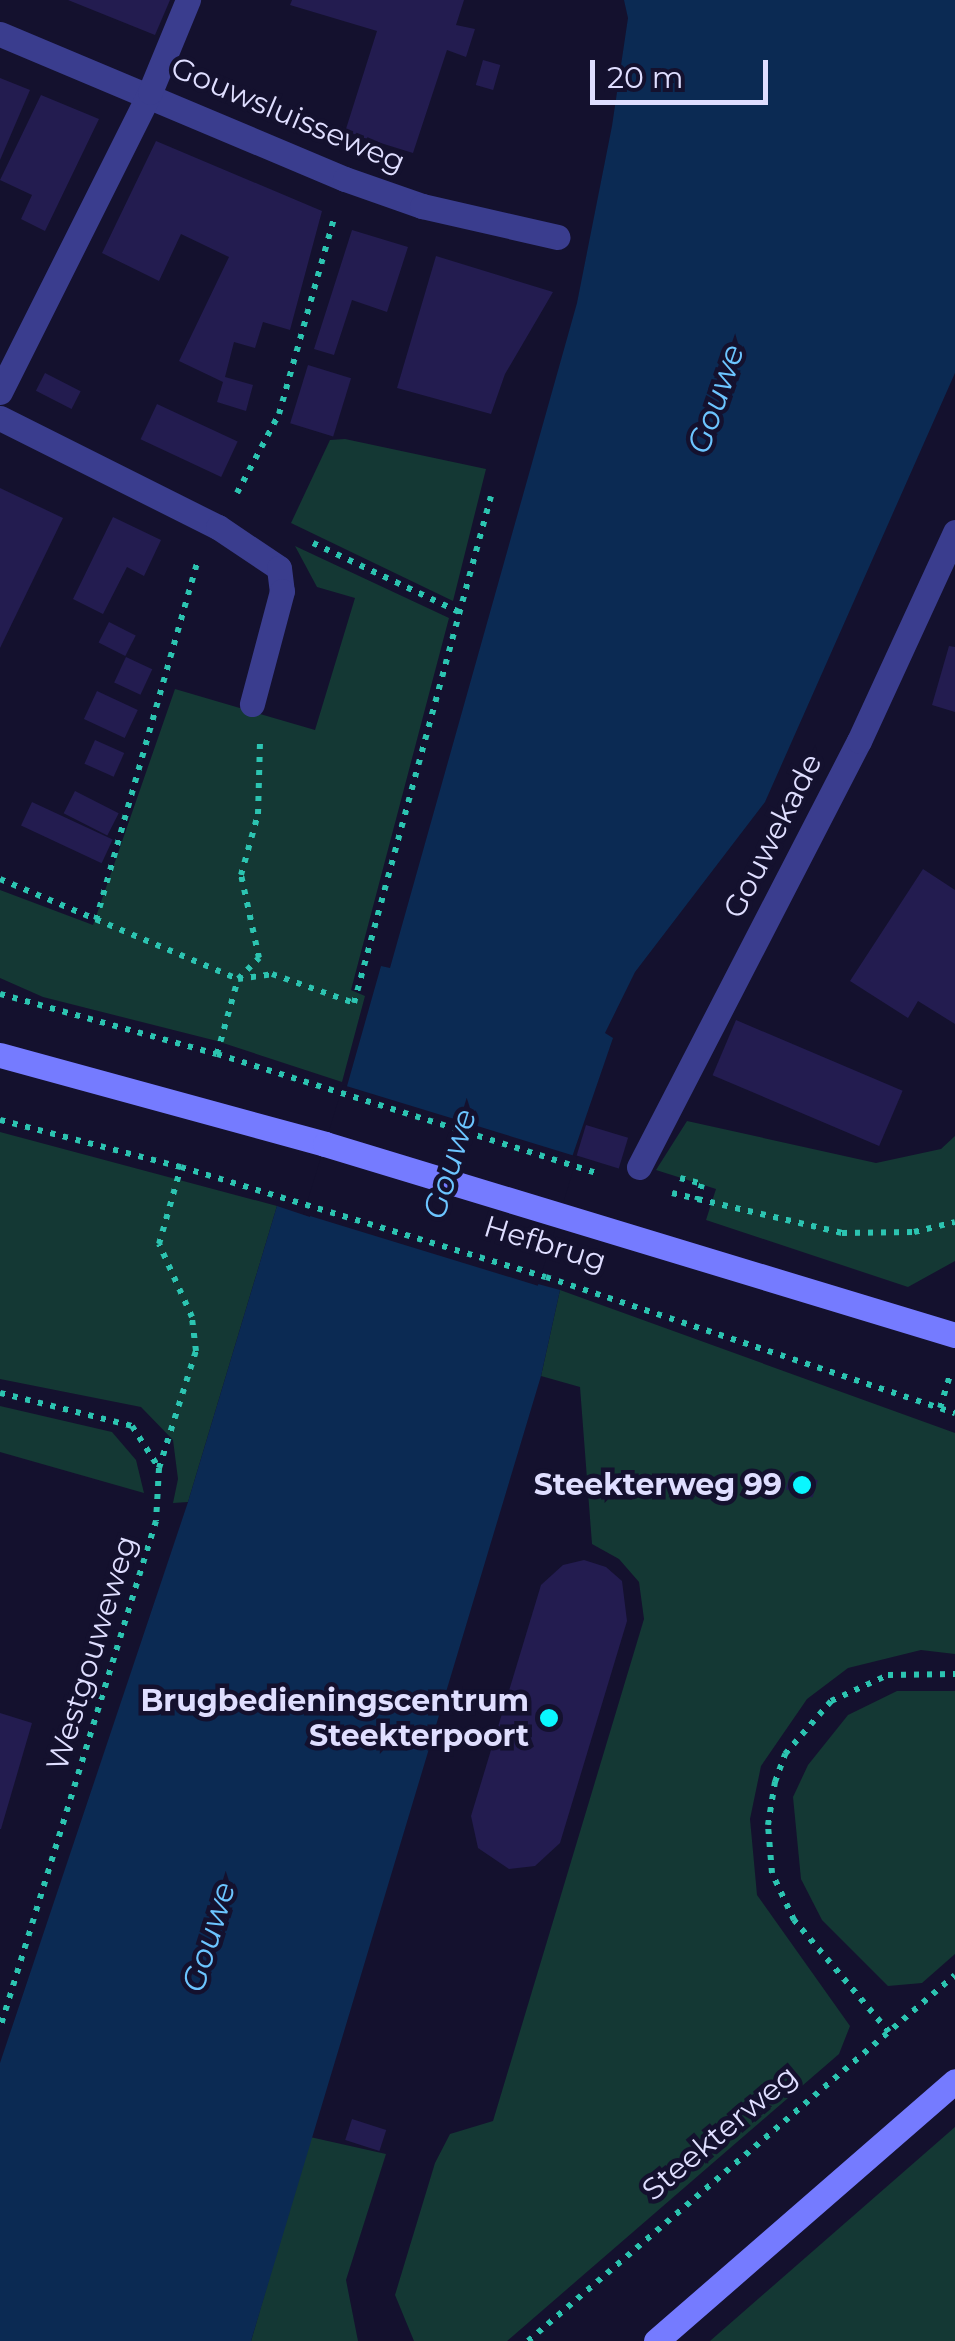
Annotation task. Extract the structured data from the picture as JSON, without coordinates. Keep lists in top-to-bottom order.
{
  "streets": {
    "main road": ["Hefbrug"],
    "street": ["Gouwsluisseweg", "Gouwekade"],
    "path": ["Westgouweweg", "Steekterweg"]
  },
  "crossings": [
    ["Hefbrug", "Westgouweweg"]
  ],
  "water": ["Gouwe"],
  "places": ["Steekterweg 99", "Brugbedieningscentrum Steekterpoort"],
  "scale_bar": "20 m"
}
